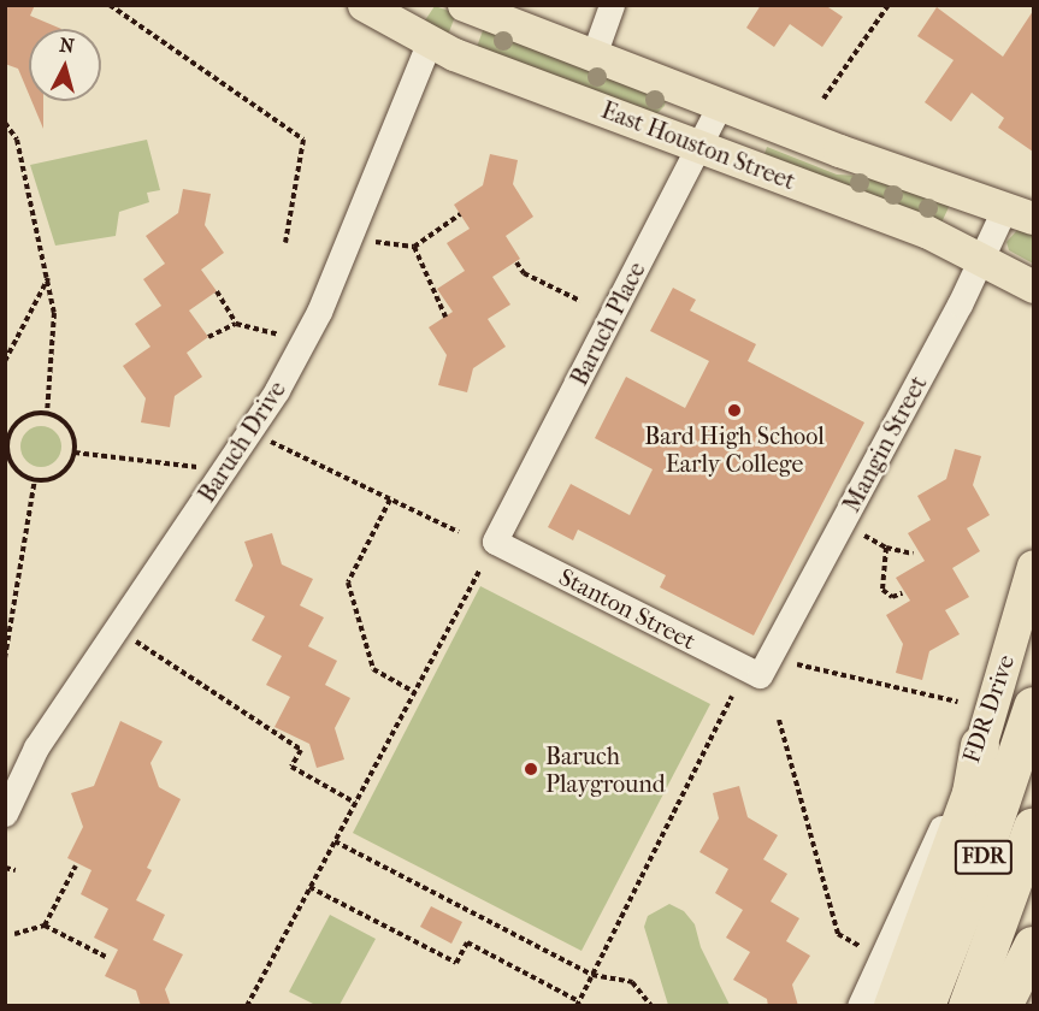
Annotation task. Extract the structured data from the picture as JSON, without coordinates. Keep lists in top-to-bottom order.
{
  "streets": {
    "highway": ["FDR Drive", "FDR"],
    "main road": ["East Houston Street"],
    "street": [
      "Baruch Place",
      "Baruch Drive",
      "Mangin Street",
      "Stanton Street"
    ]
  },
  "crossings": [
    ["East Houston Street", "Baruch Place"],
    ["East Houston Street", "Baruch Drive"],
    ["East Houston Street", "Mangin Street"],
    ["Baruch Place", "Stanton Street"],
    ["Mangin Street", "Stanton Street"]
  ],
  "places": ["Bard High School Early College", "Baruch Playground"],
  "north": "top"
}
